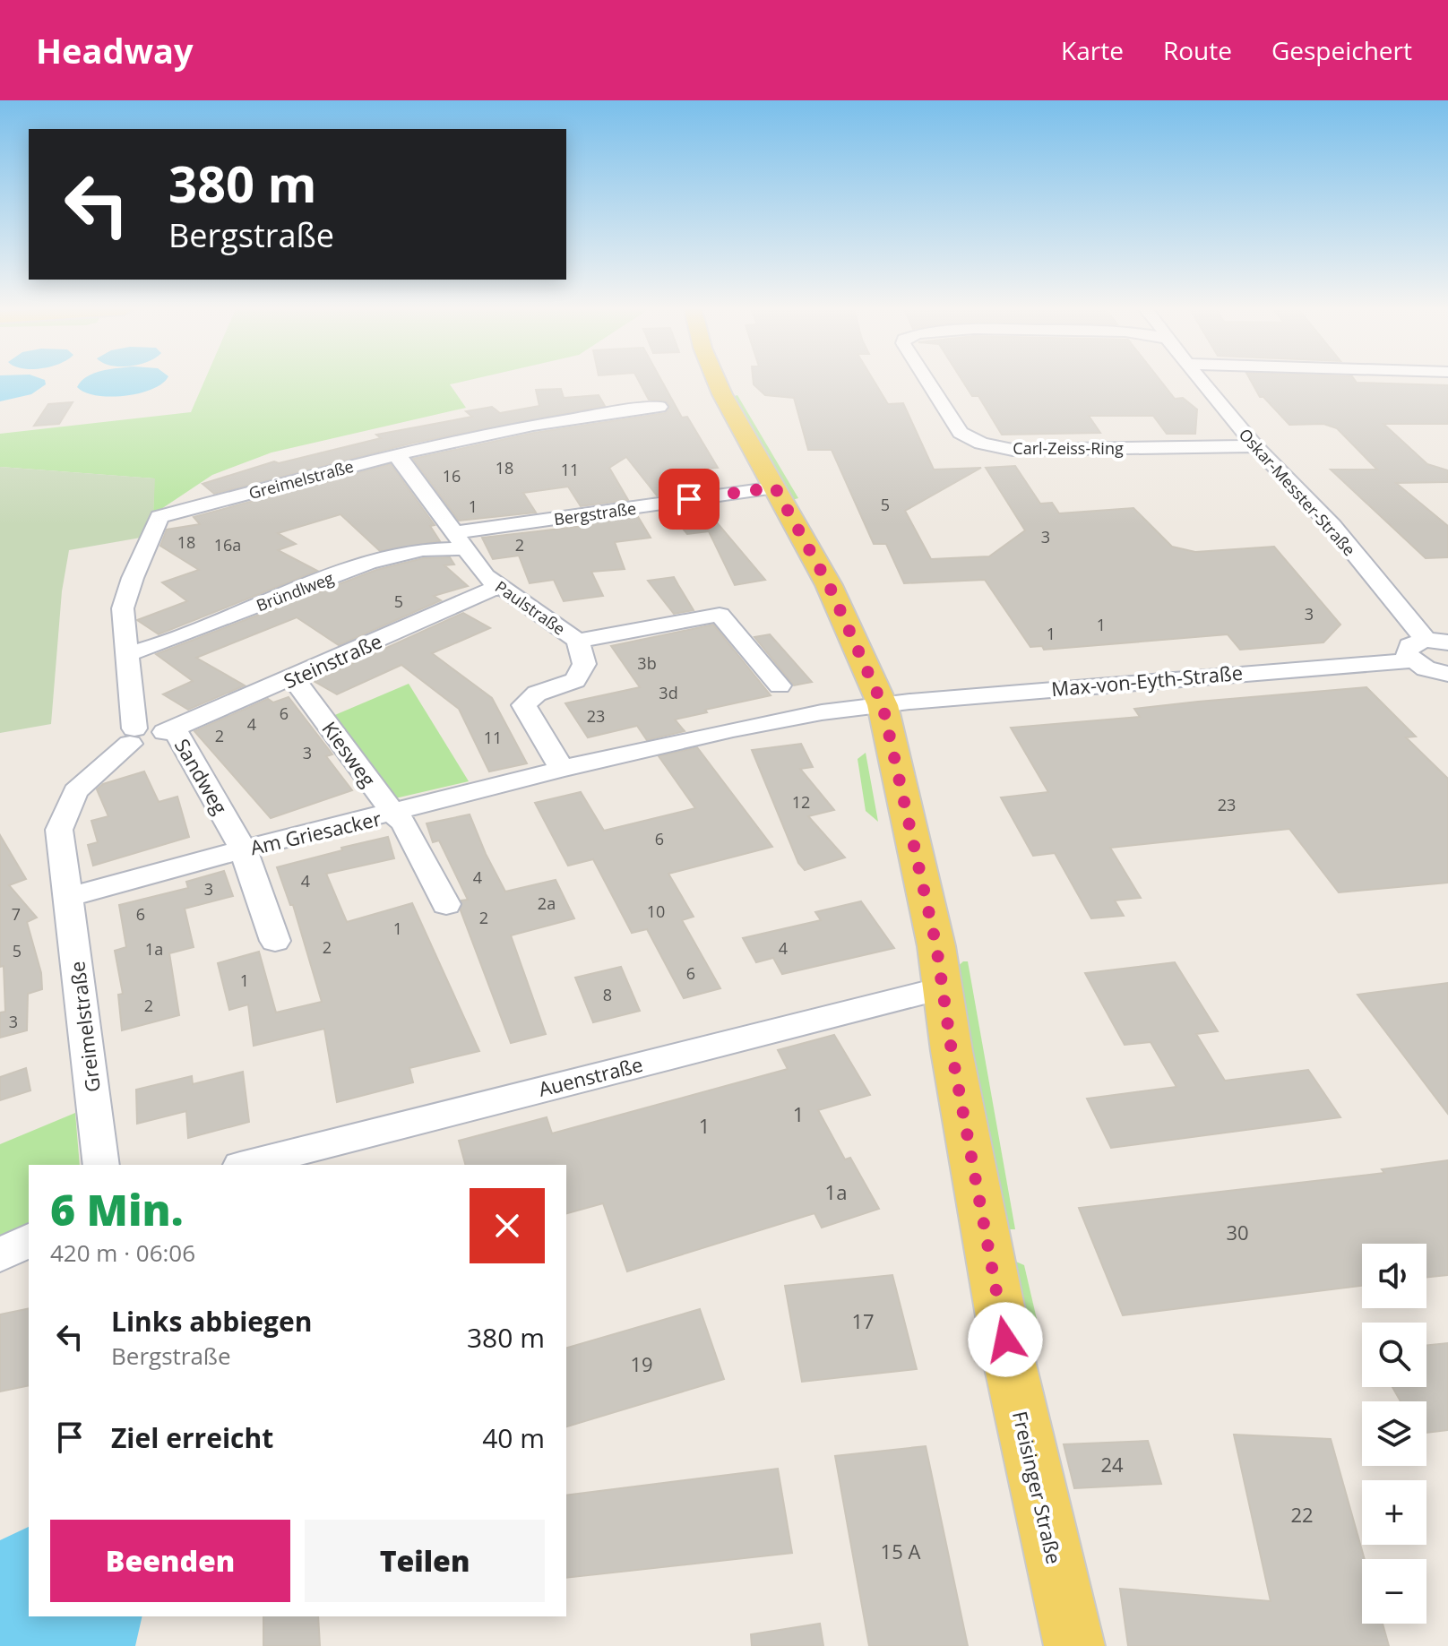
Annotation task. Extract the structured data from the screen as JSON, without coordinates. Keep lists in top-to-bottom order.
{
  "streets": {
    "main road": ["Freisinger Straße"],
    "street": [
      "Carl-Zeiss-Ring",
      "Greimelstraße",
      "Oskar-Messter-Straße",
      "Bergstraße",
      "Bründlweg",
      "Paulstraße",
      "Steinstraße",
      "Max-von-Eyth-Straße",
      "Kiesweg",
      "Sandweg",
      "Am Griesacker",
      "Auenstraße"
    ]
  },
  "crossings": [
    ["Carl-Zeiss-Ring", "Oskar-Messter-Straße"],
    ["Greimelstraße", "Bründlweg"],
    ["Greimelstraße", "Paulstraße"],
    ["Greimelstraße", "Steinstraße"],
    ["Greimelstraße", "Am Griesacker"],
    ["Bergstraße", "Bründlweg"],
    ["Bergstraße", "Paulstraße"],
    ["Bergstraße", "Freisinger Straße"],
    ["Bründlweg", "Paulstraße"],
    ["Paulstraße", "Steinstraße"],
    ["Steinstraße", "Kiesweg"],
    ["Steinstraße", "Sandweg"],
    ["Max-von-Eyth-Straße", "Am Griesacker"],
    ["Max-von-Eyth-Straße", "Freisinger Straße"],
    ["Kiesweg", "Am Griesacker"],
    ["Sandweg", "Am Griesacker"],
    ["Am Griesacker", "Freisinger Straße"],
    ["Auenstraße", "Freisinger Straße"]
  ],
  "house_numbers": [
    "18",
    "11",
    "16",
    "5",
    "1",
    "3",
    "18",
    "16a",
    "2",
    "5",
    "3",
    "1",
    "1",
    "3b",
    "3d",
    "6",
    "23",
    "4",
    "2",
    "11",
    "3",
    "12",
    "23",
    "6",
    "4",
    "4",
    "3",
    "2a",
    "10",
    "7",
    "6",
    "2",
    "1",
    "2",
    "4",
    "1a",
    "5",
    "6",
    "1",
    "8",
    "2",
    "3",
    "1",
    "1",
    "1a",
    "30",
    "17",
    "19",
    "24",
    "22",
    "15 A"
  ],
  "page": {
    "header": "Headway",
    "nav": ["Karte", "Route", "Gespeichert"],
    "turn": ["380 m", "Bergstraße"],
    "heading": ["6 Min.", "420 m · 06:06"],
    "map_buttons": ["+", "−"],
    "list": [
      {
        "name": "Links abbiegen",
        "note": "Bergstraße",
        "value": "380 m"
      },
      {
        "name": "Ziel erreicht",
        "value": "40 m"
      }
    ],
    "buttons": ["Beenden", "Teilen"]
  }
}
